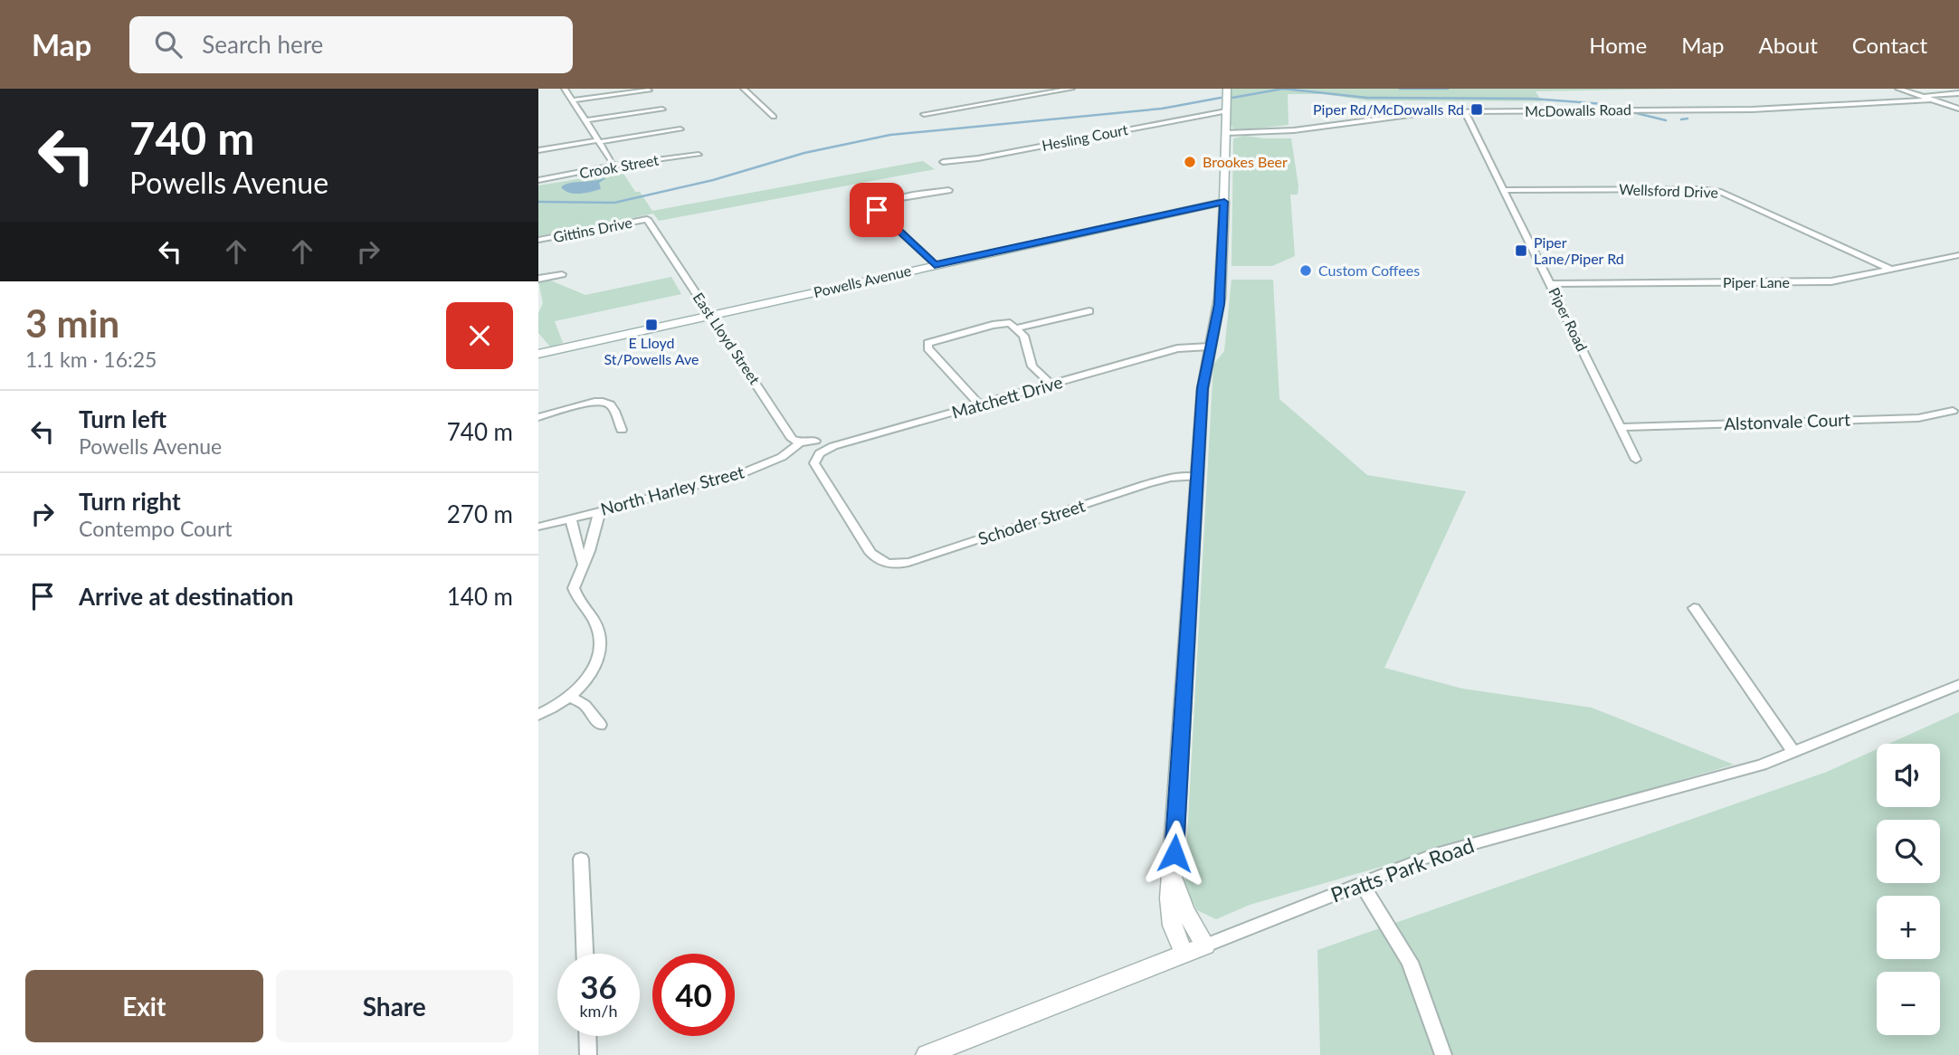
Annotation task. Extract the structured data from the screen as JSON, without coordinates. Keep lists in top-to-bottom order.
{
  "streets": {
    "main road": ["Powells Avenue"],
    "street": [
      "McDowalls Road",
      "Hesling Court",
      "Crook Street",
      "Wellsford Drive",
      "Gittins Drive",
      "Piper Lane",
      "Piper Road",
      "East Lloyd Street",
      "Matchett Drive",
      "Alstonvale Court",
      "North Harley Street",
      "Schoder Street",
      "Pratts Park Road"
    ]
  },
  "crossings": [
    ["McDowalls Road", "Piper Road"],
    ["Wellsford Drive", "Piper Lane"],
    ["Wellsford Drive", "Piper Road"],
    ["Gittins Drive", "East Lloyd Street"],
    ["Powells Avenue", "East Lloyd Street"],
    ["Piper Lane", "Piper Road"],
    ["Piper Road", "Alstonvale Court"],
    ["East Lloyd Street", "North Harley Street"],
    ["Matchett Drive", "Schoder Street"]
  ],
  "places": {
    "transit": ["Piper Rd/McDowalls Rd", "Piper Lane/Piper Rd", "E Lloyd St/Powells Ave"],
    "other": ["Brookes Beer", "Custom Coffees"]
  },
  "page": {
    "header": "Map",
    "search": "Search here",
    "nav": [
      "Home",
      "Map",
      "About",
      "Contact"
    ],
    "turn": ["740 m", "Powells Avenue"],
    "heading": ["3 min", "1.1 km · 16:25"],
    "list": [
      {
        "name": "Turn left",
        "note": "Powells Avenue",
        "value": "740 m"
      },
      {
        "name": "Turn right",
        "note": "Contempo Court",
        "value": "270 m"
      },
      {
        "name": "Arrive at destination",
        "value": "140 m"
      }
    ],
    "map_buttons": ["+", "−"],
    "speed": "36 km/h",
    "limit": "40",
    "buttons": ["Exit", "Share"]
  }
}
